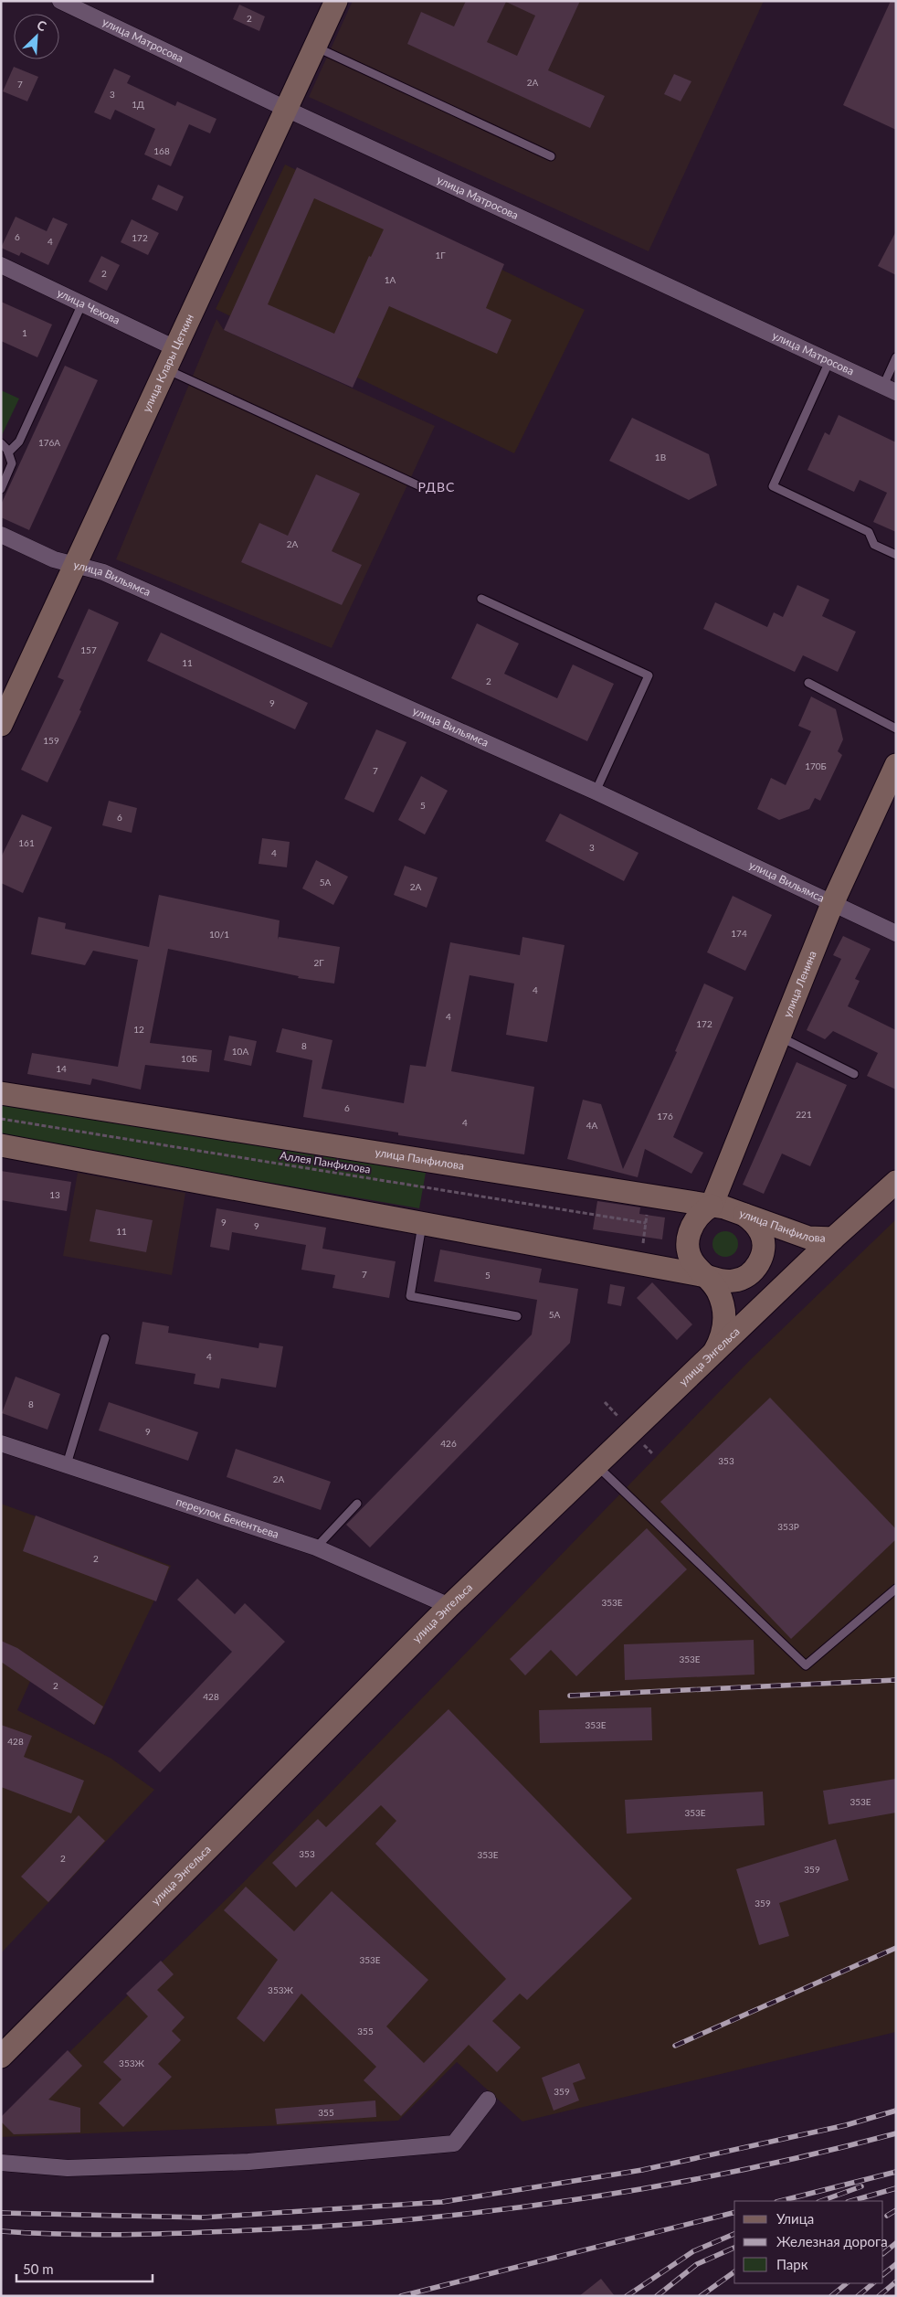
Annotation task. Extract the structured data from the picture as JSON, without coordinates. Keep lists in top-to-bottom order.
{
  "streets": {
    "street": [
      "улица Матросова",
      "улица Чехова",
      "улица Клары Цеткин",
      "улица Вильямса",
      "улица Ленина",
      "улица Панфилова",
      "улица Энгельса",
      "переулок Бекентьева"
    ],
    "path": ["Аллея Панфилова"]
  },
  "crossings": [
    ["улица Матросова", "улица Клары Цеткин"],
    ["улица Чехова", "улица Клары Цеткин"],
    ["улица Клары Цеткин", "улица Вильямса"],
    ["улица Вильямса", "улица Ленина"],
    ["улица Ленина", "улица Панфилова"],
    ["улица Панфилова", "улица Энгельса"],
    ["улица Энгельса", "переулок Бекентьева"]
  ],
  "districts": ["РДВС"],
  "house_numbers": [
    "2",
    "2А",
    "7",
    "3",
    "1Д",
    "168",
    "6",
    "172",
    "4",
    "1Г",
    "2",
    "1А",
    "1",
    "176А",
    "1В",
    "2А",
    "157",
    "11",
    "2",
    "9",
    "159",
    "170Б",
    "7",
    "5",
    "6",
    "161",
    "3",
    "4",
    "5А",
    "2А",
    "174",
    "10/1",
    "2Г",
    "4",
    "4",
    "172",
    "12",
    "8",
    "10А",
    "10Б",
    "14",
    "6",
    "221",
    "176",
    "4",
    "4А",
    "13",
    "9",
    "9",
    "11",
    "7",
    "5",
    "5А",
    "4",
    "8",
    "9",
    "426",
    "353",
    "2А",
    "353Р",
    "2",
    "353Е",
    "353Е",
    "2",
    "428",
    "353Е",
    "428",
    "353Е",
    "353Е",
    "353",
    "353Е",
    "2",
    "359",
    "359",
    "353Е",
    "353Ж",
    "355",
    "353Ж",
    "359",
    "355"
  ],
  "legend": ["Улица", "Железная дорога", "Парк"],
  "scale_bar": "50 m",
  "north": "top right"
}
